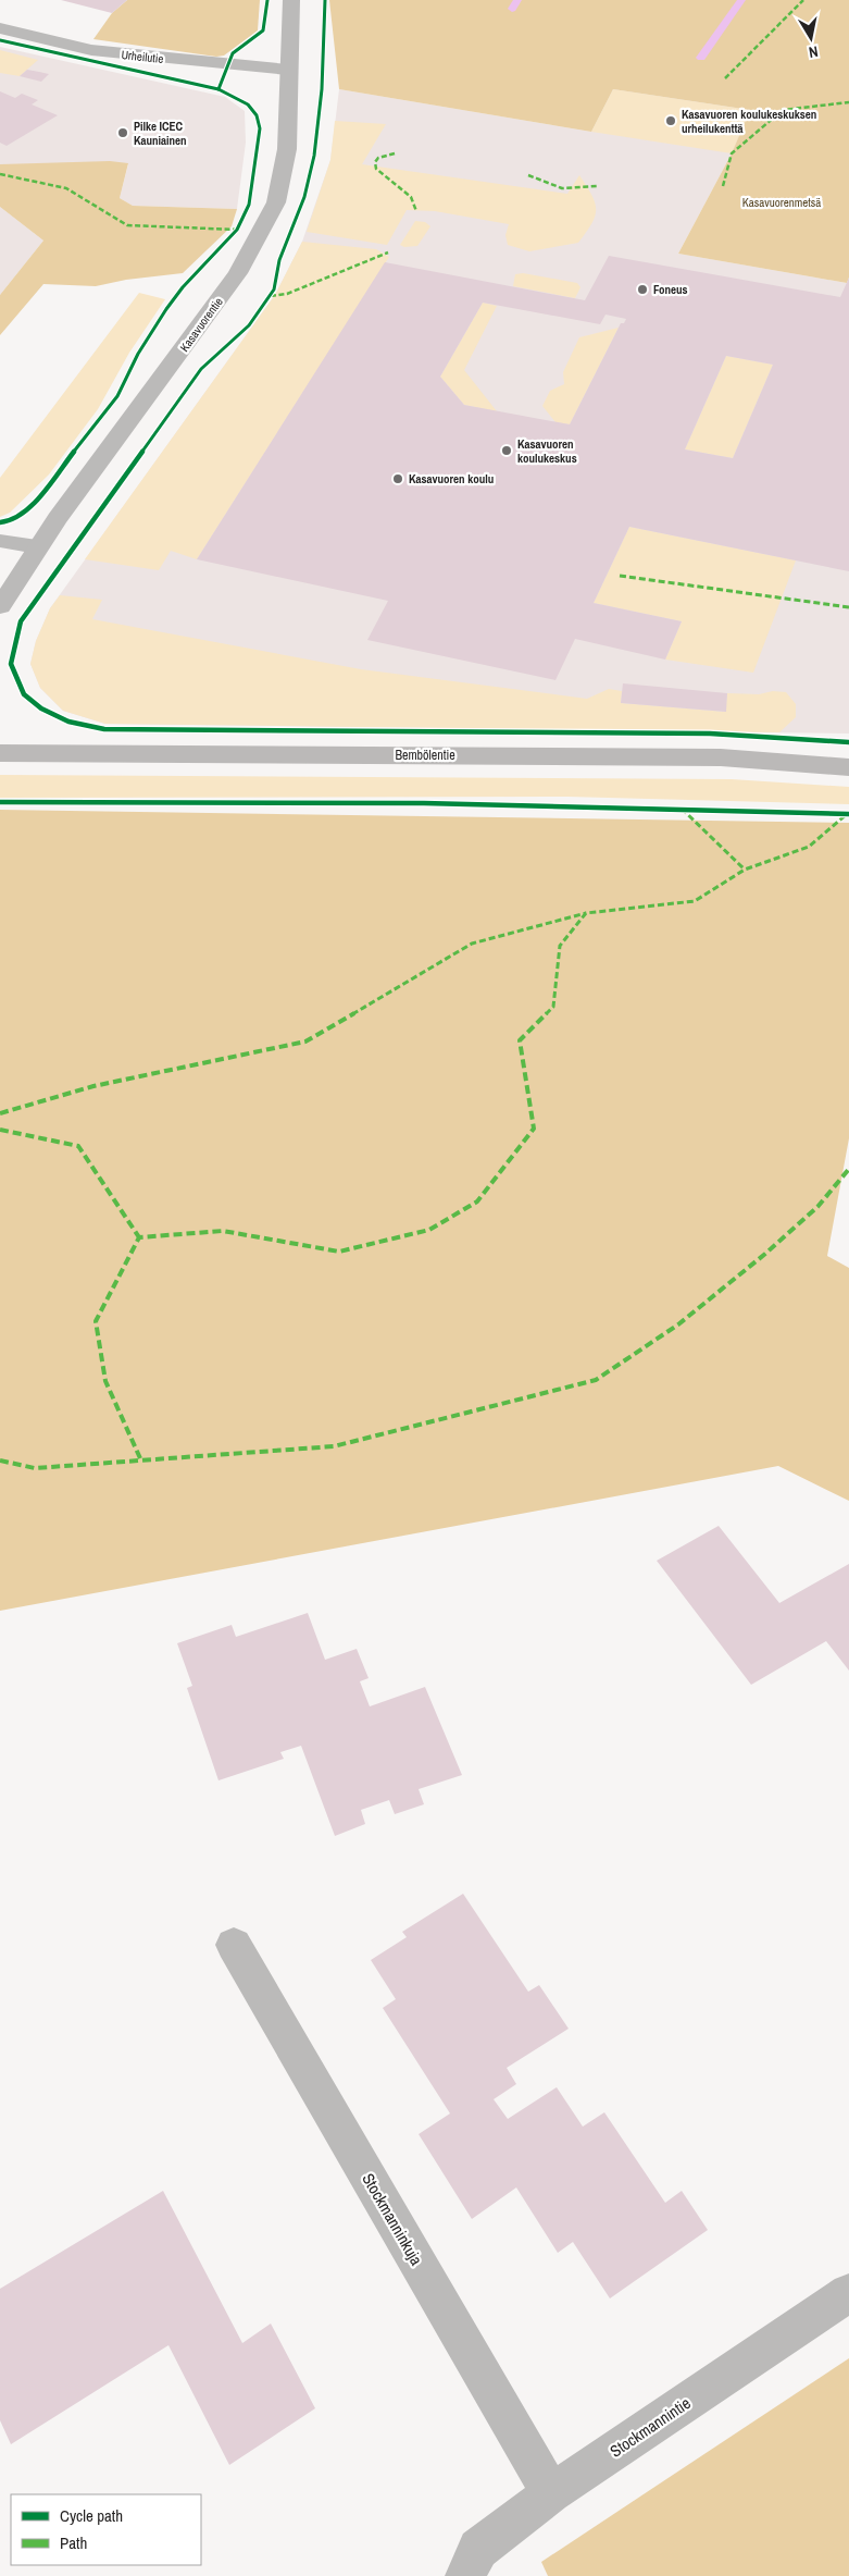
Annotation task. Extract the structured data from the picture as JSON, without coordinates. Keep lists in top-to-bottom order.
{
  "streets": {
    "main road": ["Bembölentie"],
    "street": [
      "Urheilutie",
      "Kasavuorentie",
      "Stockmanninkuja",
      "Stockmannintie"
    ]
  },
  "crossings": [
    ["Urheilutie", "Kasavuorentie"],
    ["Stockmanninkuja", "Stockmannintie"]
  ],
  "parks": ["Kasavuorenmetsä"],
  "places": [
    "Kasavuoren koulukeskuksen urheilukenttä",
    "Pilke ICEC Kauniainen",
    "Foneus",
    "Kasavuoren koulukeskus",
    "Kasavuoren koulu"
  ],
  "legend": ["Cycle path", "Path"],
  "north": "bottom"
}
